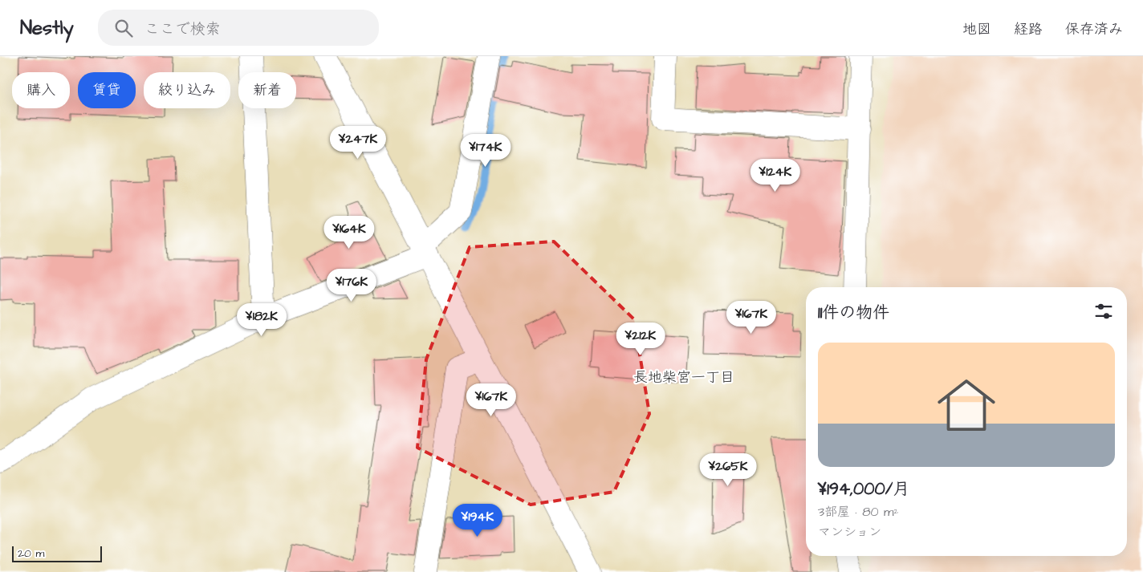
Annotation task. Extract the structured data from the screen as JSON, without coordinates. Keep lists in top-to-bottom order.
{
  "districts": ["長地柴宮一丁目"],
  "scale_bar": "20 m",
  "page": {
    "header": "Nestly",
    "search": "ここで検索",
    "nav": ["地図", "経路", "保存済み"],
    "chip": [
      "購入",
      "賃貸",
      "絞り込み",
      "新着"
    ],
    "price": [
      "¥247K",
      "¥174K",
      "¥124K",
      "¥164K",
      "¥176K",
      "¥167K",
      "¥182K",
      "¥212K",
      "¥167K",
      "¥265K",
      "¥194K"
    ],
    "heading": "11件の物件",
    "list": [
      {
        "name": "¥194,000/月",
        "note": "3部屋 · 80 m² · マンション"
      }
    ],
    "scale": "20 m"
  }
}
